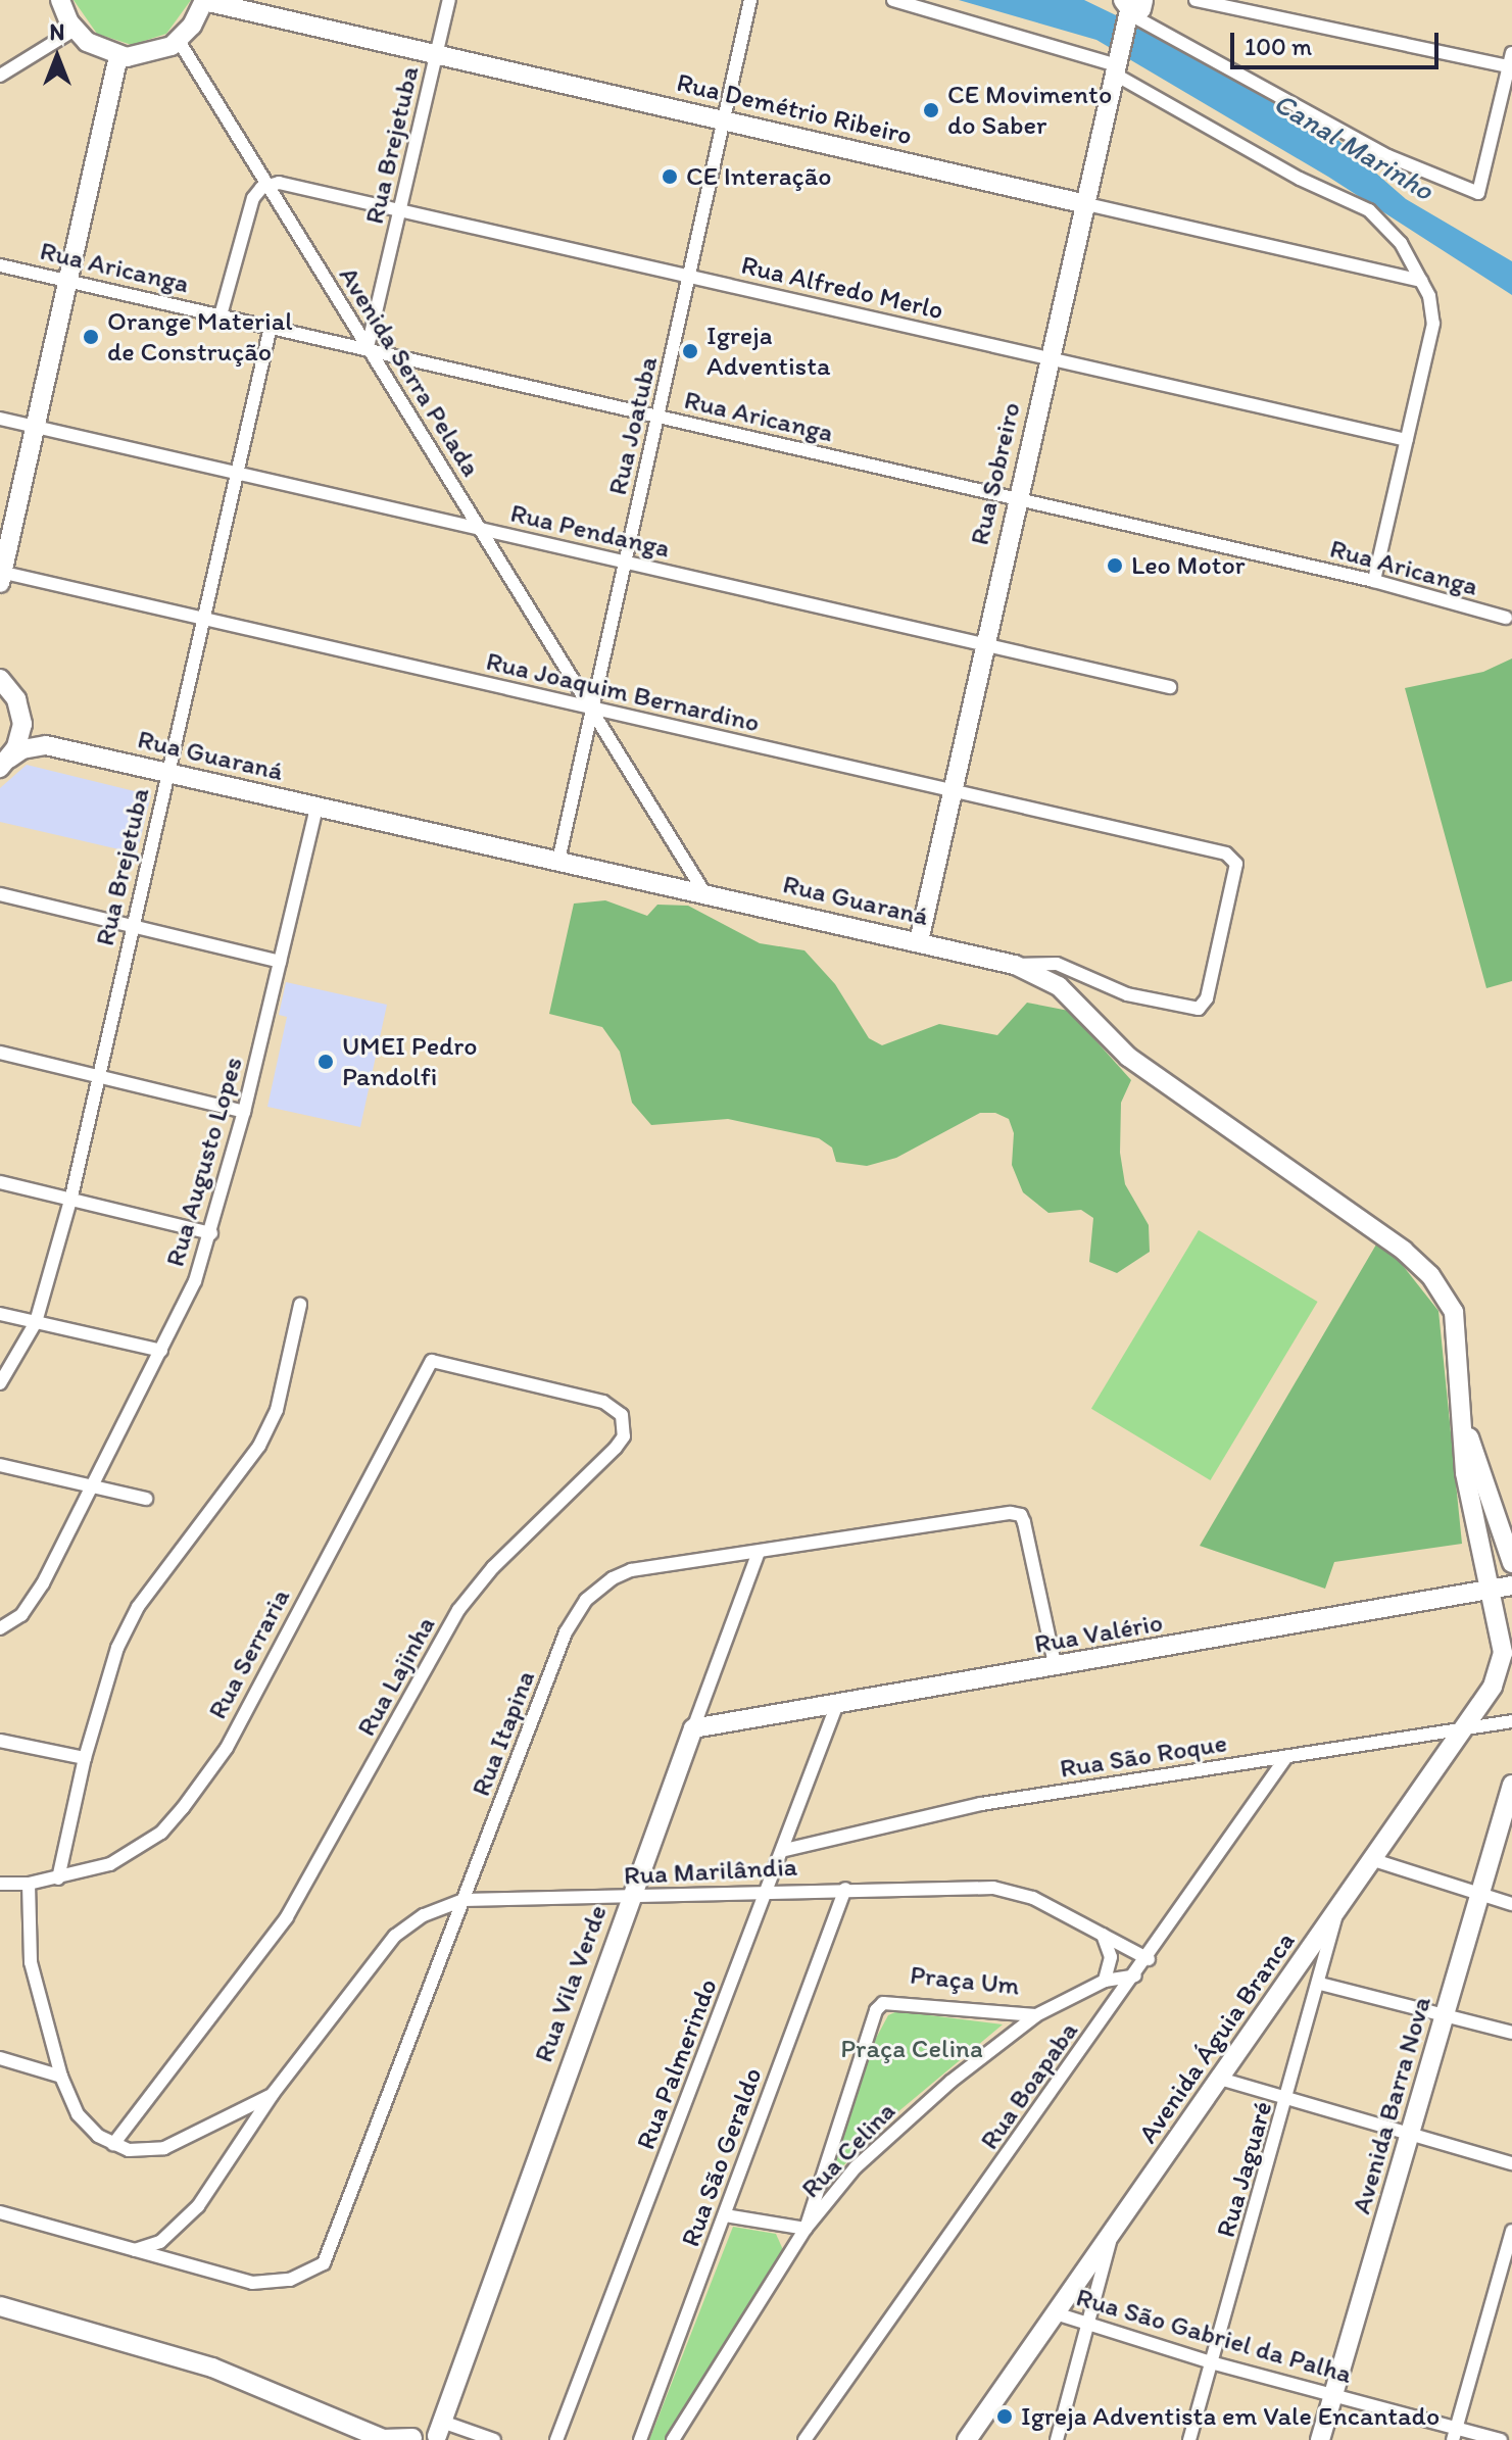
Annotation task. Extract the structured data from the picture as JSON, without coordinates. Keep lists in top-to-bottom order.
{
  "streets": {
    "street": [
      "Rua Demétrio Ribeiro",
      "Rua Brejetuba",
      "Rua Aricanga",
      "Rua Alfredo Merlo",
      "Avenida Serra Pelada",
      "Rua Joatuba",
      "Rua Sobreiro",
      "Rua Pendanga",
      "Rua Joaquim Bernardino",
      "Rua Guaraná",
      "Rua Augusto Lopes",
      "Rua Valério",
      "Rua Serraria",
      "Rua Lajinha",
      "Rua Itapina",
      "Rua São Roque",
      "Rua Marilândia",
      "Praça Um",
      "Rua Vila Verde",
      "Avenida Águia Branca",
      "Rua Palmerindo",
      "Rua Boapaba",
      "Avenida Barra Nova",
      "Rua Celina",
      "Rua São Geraldo",
      "Rua Jaguaré",
      "Rua São Gabriel da Palha"
    ]
  },
  "crossings": [
    ["Rua Demétrio Ribeiro", "Rua Brejetuba"],
    ["Rua Demétrio Ribeiro", "Rua Joatuba"],
    ["Rua Demétrio Ribeiro", "Rua Sobreiro"],
    ["Rua Brejetuba", "Rua Aricanga"],
    ["Rua Brejetuba", "Rua Alfredo Merlo"],
    ["Rua Brejetuba", "Avenida Serra Pelada"],
    ["Rua Brejetuba", "Rua Pendanga"],
    ["Rua Brejetuba", "Rua Joaquim Bernardino"],
    ["Rua Brejetuba", "Rua Guaraná"],
    ["Rua Aricanga", "Avenida Serra Pelada"],
    ["Rua Aricanga", "Rua Joatuba"],
    ["Rua Aricanga", "Rua Sobreiro"],
    ["Rua Alfredo Merlo", "Avenida Serra Pelada"],
    ["Rua Alfredo Merlo", "Rua Joatuba"],
    ["Rua Alfredo Merlo", "Rua Sobreiro"],
    ["Avenida Serra Pelada", "Rua Joatuba"],
    ["Avenida Serra Pelada", "Rua Pendanga"],
    ["Avenida Serra Pelada", "Rua Joaquim Bernardino"],
    ["Avenida Serra Pelada", "Rua Guaraná"],
    ["Rua Joatuba", "Rua Pendanga"],
    ["Rua Joatuba", "Rua Joaquim Bernardino"],
    ["Rua Joatuba", "Rua Guaraná"],
    ["Rua Sobreiro", "Rua Pendanga"],
    ["Rua Sobreiro", "Rua Joaquim Bernardino"],
    ["Rua Sobreiro", "Rua Guaraná"],
    ["Rua Joaquim Bernardino", "Rua Guaraná"],
    ["Rua Guaraná", "Rua Augusto Lopes"],
    ["Rua Guaraná", "Rua Valério"],
    ["Rua Guaraná", "Avenida Águia Branca"],
    ["Rua Valério", "Rua Itapina"],
    ["Rua Valério", "Rua Vila Verde"],
    ["Rua Valério", "Rua Palmerindo"],
    ["Rua Serraria", "Rua Lajinha"],
    ["Rua Itapina", "Rua Marilândia"],
    ["Rua Itapina", "Rua Vila Verde"],
    ["Rua São Roque", "Avenida Águia Branca"],
    ["Rua São Roque", "Rua Palmerindo"],
    ["Rua São Roque", "Rua Boapaba"],
    ["Rua Marilândia", "Rua Vila Verde"],
    ["Rua Marilândia", "Rua Palmerindo"],
    ["Rua Marilândia", "Rua Boapaba"],
    ["Rua Marilândia", "Rua São Geraldo"],
    ["Praça Um", "Rua Celina"],
    ["Avenida Águia Branca", "Rua Jaguaré"],
    ["Avenida Águia Branca", "Rua São Gabriel da Palha"],
    ["Rua Boapaba", "Rua Celina"],
    ["Avenida Barra Nova", "Rua São Gabriel da Palha"],
    ["Rua Jaguaré", "Rua São Gabriel da Palha"]
  ],
  "water": ["Canal Marinho"],
  "parks": ["Praça Celina"],
  "places": [
    "CE Movimento do Saber",
    "CE Interação",
    "Orange Material de Construção",
    "Igreja Adventista",
    "Leo Motor",
    "UMEI Pedro Pandolfi",
    "Igreja Adventista em Vale Encantado"
  ],
  "scale_bar": "100 m",
  "north": "top"
}
